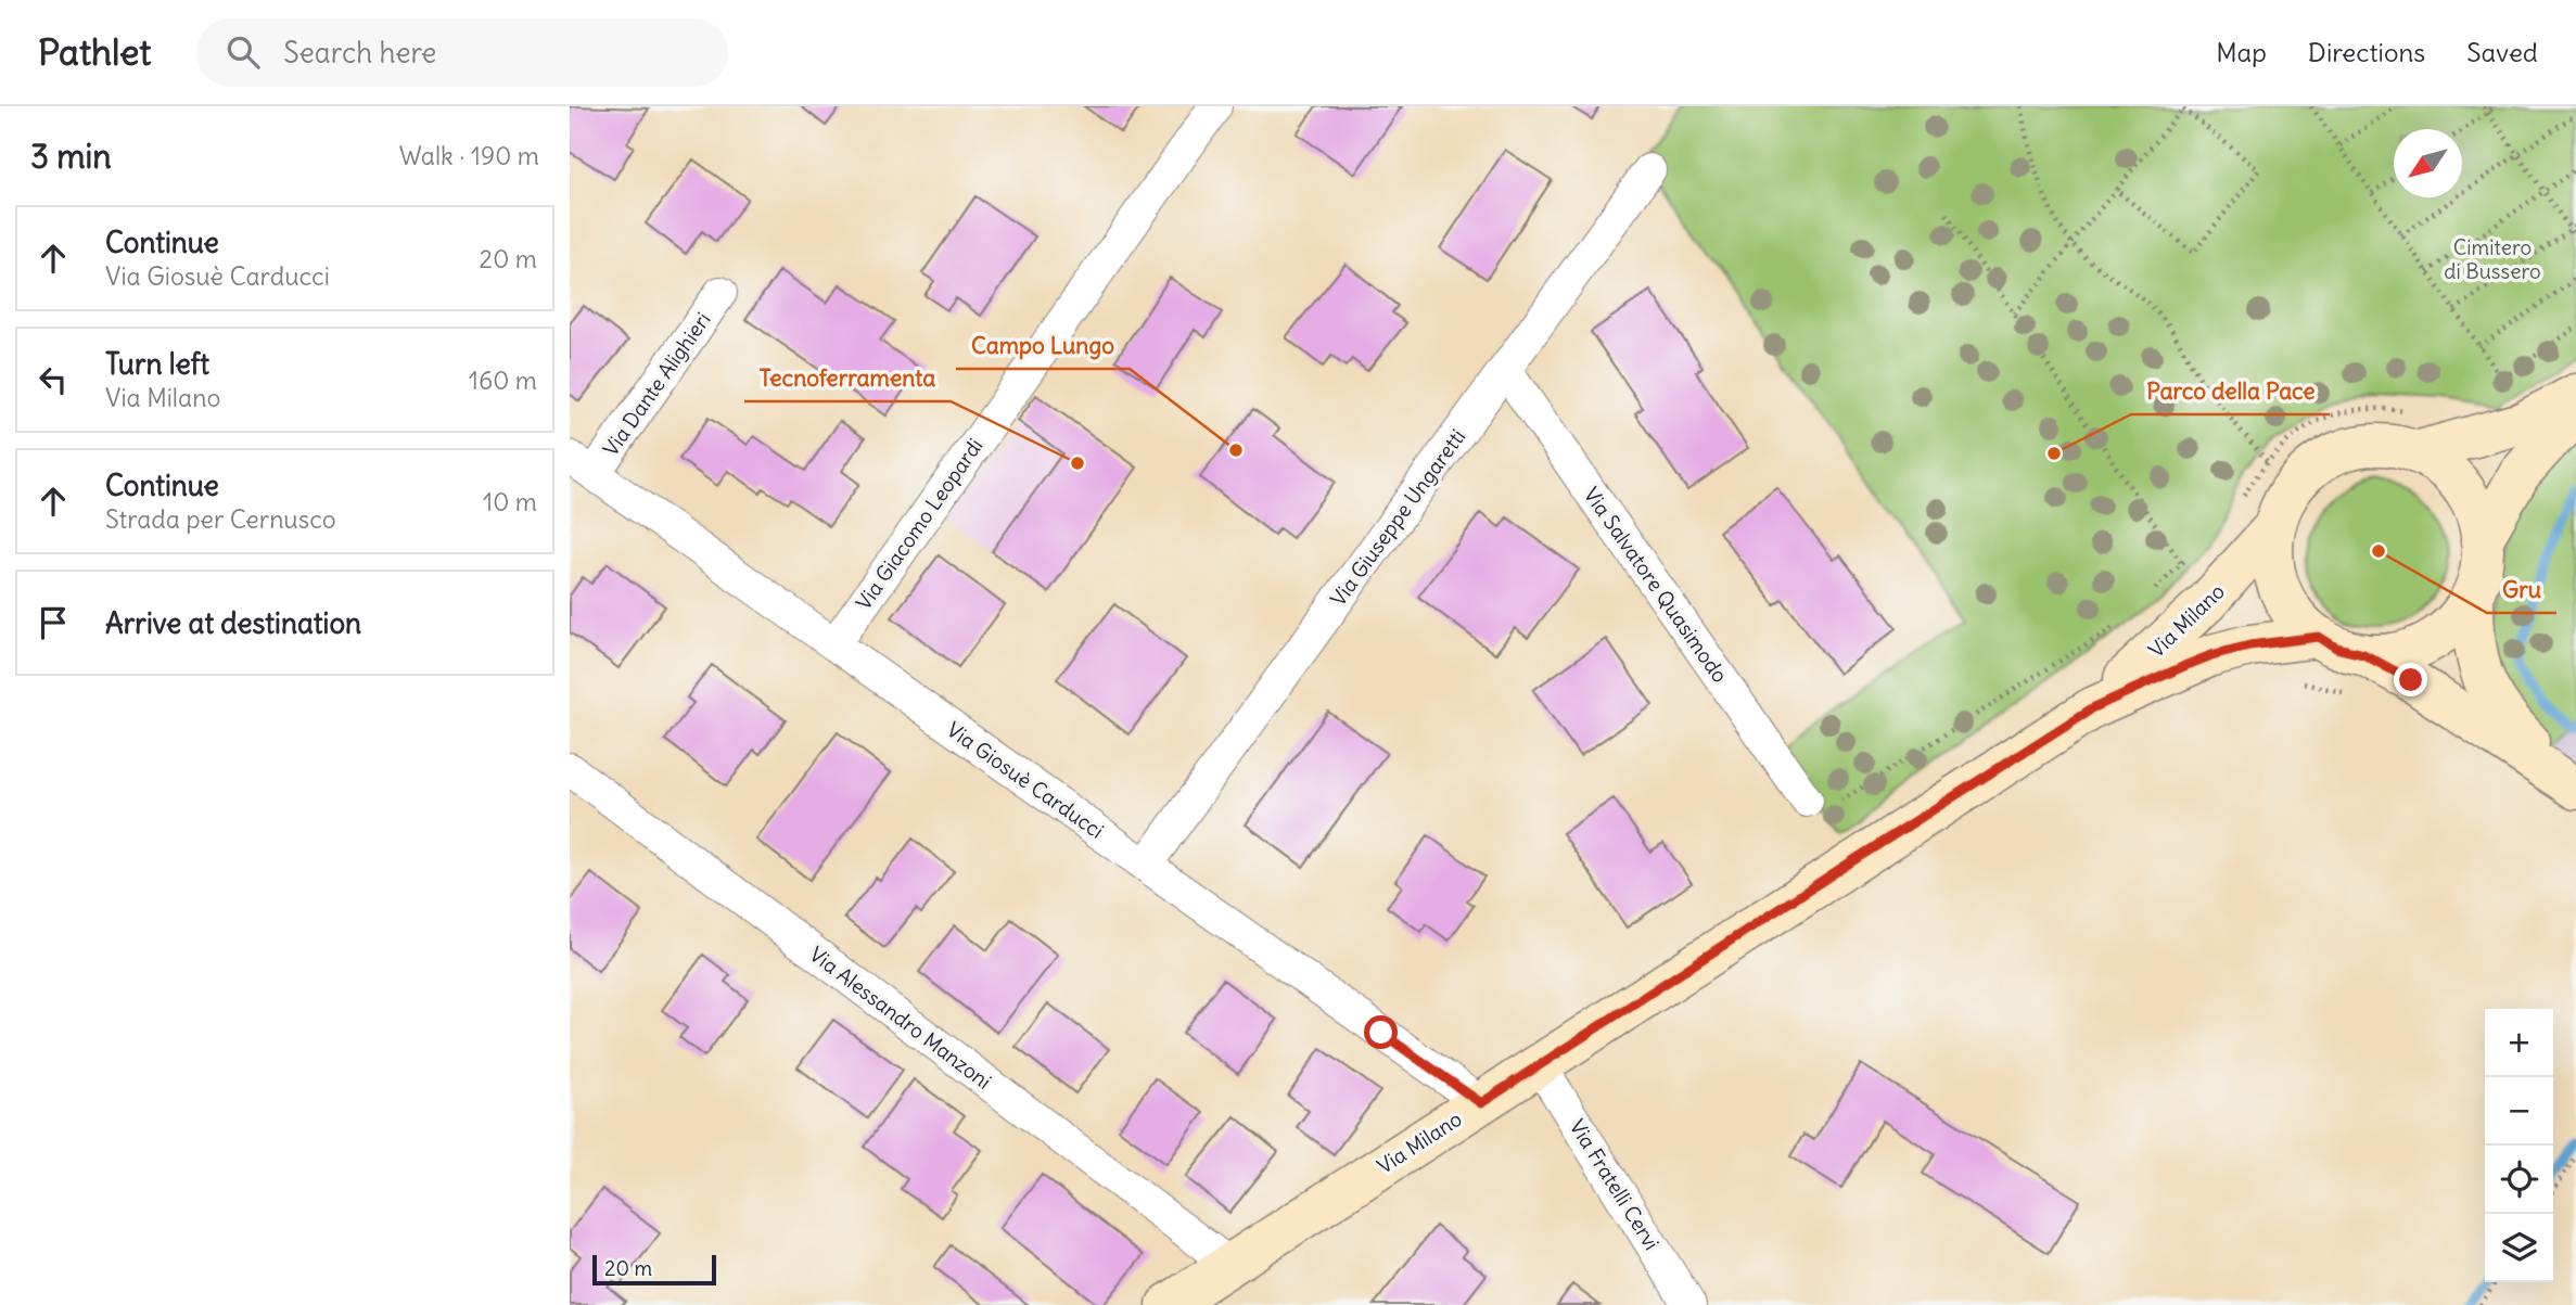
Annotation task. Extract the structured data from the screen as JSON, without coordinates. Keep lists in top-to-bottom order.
{
  "streets": {
    "street": [
      "Via Dante Alighieri",
      "Via Giuseppe Ungaretti",
      "Via Giacomo Leopardi",
      "Via Salvatore Quasimodo",
      "Via Milano",
      "Via Giosuè Carducci",
      "Via Alessandro Manzoni",
      "Via Fratelli Cervi"
    ]
  },
  "crossings": [
    ["Via Dante Alighieri", "Via Giosuè Carducci"],
    ["Via Giuseppe Ungaretti", "Via Salvatore Quasimodo"],
    ["Via Giuseppe Ungaretti", "Via Giosuè Carducci"],
    ["Via Giacomo Leopardi", "Via Giosuè Carducci"],
    ["Via Milano", "Via Giosuè Carducci"],
    ["Via Milano", "Via Alessandro Manzoni"],
    ["Via Milano", "Via Fratelli Cervi"]
  ],
  "parks": ["Cimitero di Bussero"],
  "places": [
    "Campo Lungo",
    "Parco della Pace",
    "Tecnoferramenta",
    "Gru"
  ],
  "scale_bar": "20 m",
  "north": "bottom left",
  "page": {
    "header": "Pathlet",
    "search": "Search here",
    "nav": ["Map", "Directions", "Saved"],
    "heading": ["3 min", "Walk · 190 m"],
    "list": [
      ["Continue", "Via Giosuè Carducci", "20 m"],
      ["Turn left", "Via Milano", "160 m"],
      ["Continue", "Strada per Cernusco", "10 m"],
      "Arrive at destination"
    ],
    "map_buttons": ["+", "−"],
    "scale": "20 m"
  }
}
